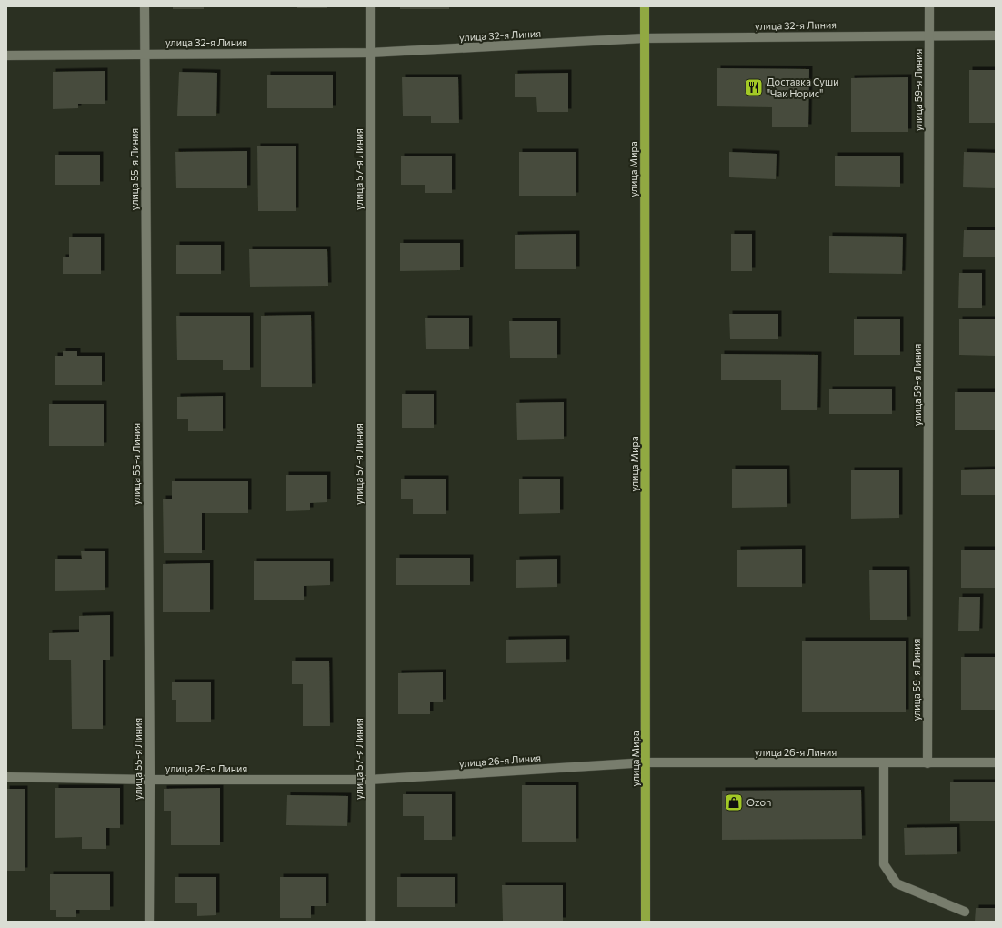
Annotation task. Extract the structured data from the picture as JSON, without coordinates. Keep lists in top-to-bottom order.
{
  "streets": {
    "main road": ["улица Мира"],
    "street": [
      "улица 32-я Линия",
      "улица 59-я Линия",
      "улица 55-я Линия",
      "улица 57-я Линия",
      "улица 26-я Линия"
    ]
  },
  "crossings": [
    ["улица 32-я Линия", "улица 59-я Линия"],
    ["улица 32-я Линия", "улица 55-я Линия"],
    ["улица 32-я Линия", "улица 57-я Линия"],
    ["улица 32-я Линия", "улица Мира"],
    ["улица 59-я Линия", "улица 26-я Линия"],
    ["улица 55-я Линия", "улица 26-я Линия"],
    ["улица 57-я Линия", "улица 26-я Линия"],
    ["улица Мира", "улица 26-я Линия"]
  ],
  "places": {
    "restaurant": ["Доставка Суши \"Чак Норис\""],
    "shop": ["Ozon"]
  }
}
